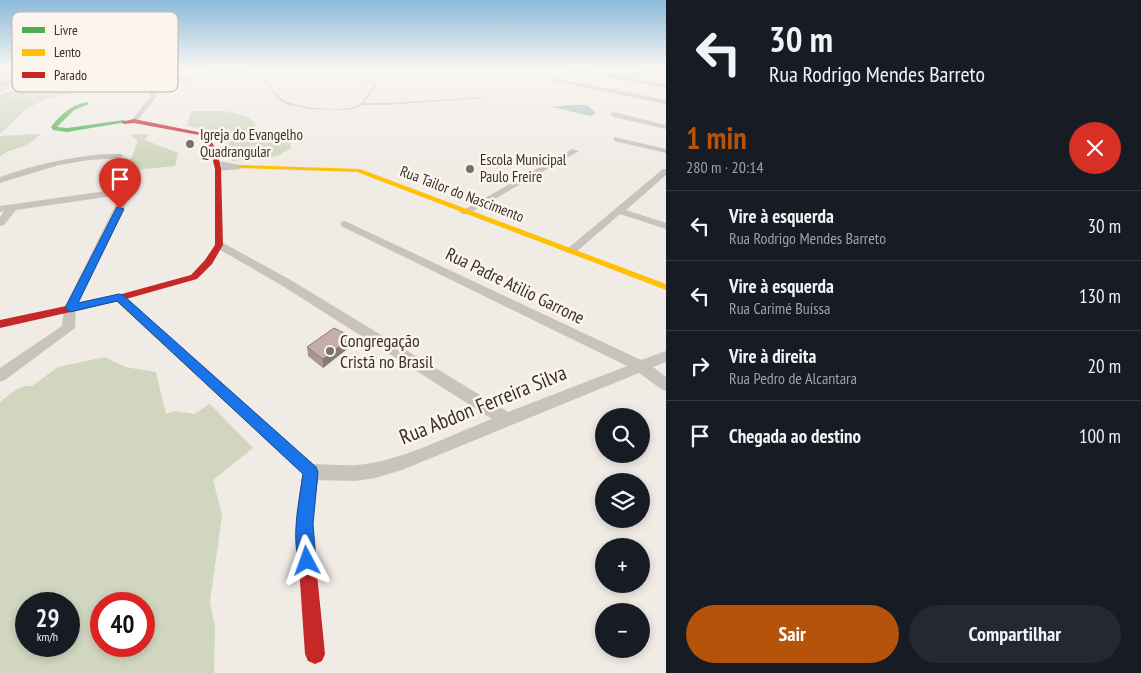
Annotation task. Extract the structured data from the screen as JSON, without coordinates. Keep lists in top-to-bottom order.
{
  "streets": {
    "street": ["Rua Tailor do Nascimento", "Rua Padre Atilio Garrone", "Rua Abdon Ferreira Silva"]
  },
  "crossings": [
    ["Rua Padre Atilio Garrone", "Rua Abdon Ferreira Silva"]
  ],
  "places": ["Igreja do Evangelho Quadrangular", "Escola Municipal Paulo Freire", "Congregação Cristã no Brasil"],
  "legend": ["Livre", "Lento", "Parado"],
  "page": {
    "turn": ["30 m", "Rua Rodrigo Mendes Barreto"],
    "heading": ["1 min", "280 m · 20:14"],
    "list": [
      {
        "name": "Vire à esquerda",
        "note": "Rua Rodrigo Mendes Barreto",
        "value": "30 m"
      },
      {
        "name": "Vire à esquerda",
        "note": "Rua Carimé Buíssa",
        "value": "130 m"
      },
      {
        "name": "Vire à direita",
        "note": "Rua Pedro de Alcantara",
        "value": "20 m"
      },
      {
        "name": "Chegada ao destino",
        "value": "100 m"
      }
    ],
    "map_buttons": ["+", "−"],
    "speed": "29 km/h",
    "limit": "40",
    "buttons": ["Sair", "Compartilhar"]
  }
}
